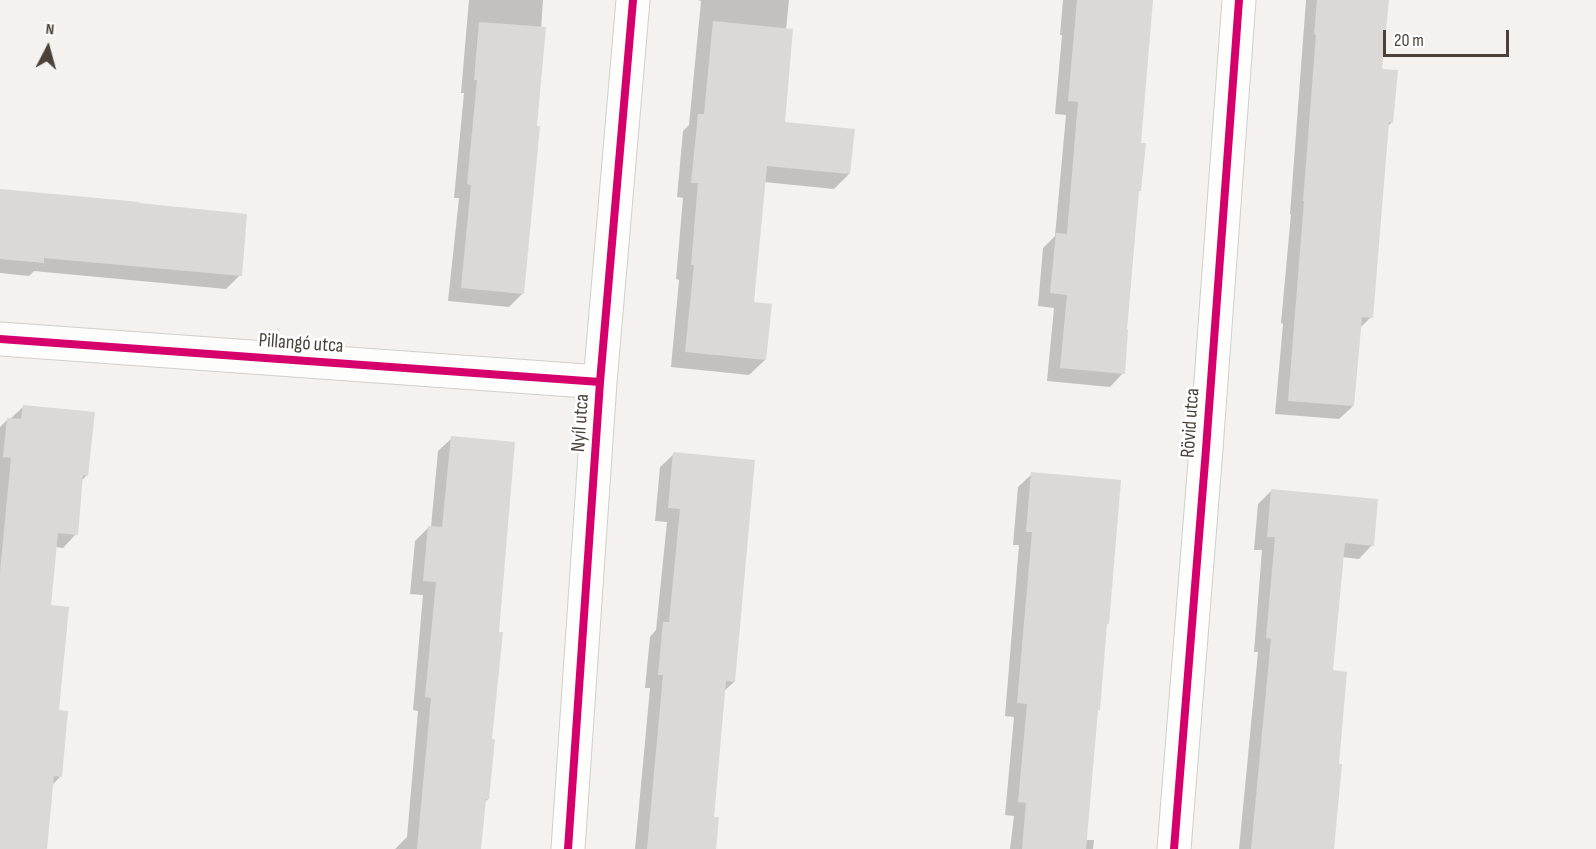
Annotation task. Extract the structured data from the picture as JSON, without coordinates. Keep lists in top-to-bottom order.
{
  "streets": {
    "street": ["Pillangó utca", "Nyíl utca", "Rövid utca"]
  },
  "crossings": [
    ["Pillangó utca", "Nyíl utca"]
  ],
  "scale_bar": "20 m",
  "north": "top"
}
